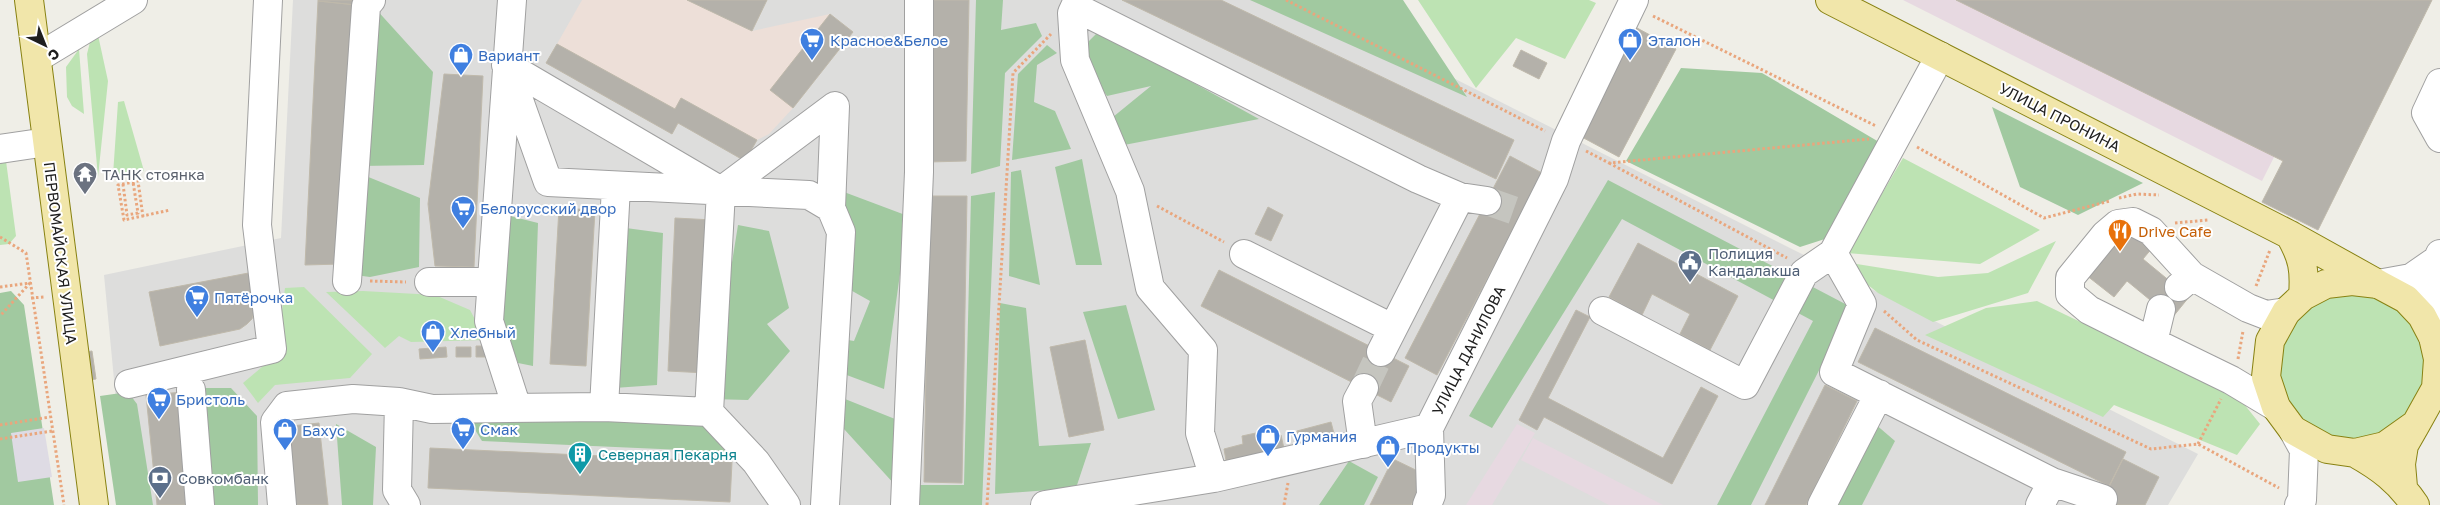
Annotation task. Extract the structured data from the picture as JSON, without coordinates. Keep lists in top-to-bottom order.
{
  "streets": {
    "main road": ["УЛИЦА ПРОНИНА", "ПЕРВОМАЙСКАЯ УЛИЦА"],
    "street": ["УЛИЦА ДАНИЛОВА"]
  },
  "places": {
    "supermarket": [
      "Красное&Белое",
      "Белорусский двор",
      "Пятёрочка",
      "Бристоль",
      "Смак"
    ],
    "shop": [
      "Эталон",
      "Вариант",
      "Хлебный",
      "Бахус",
      "Гурмания",
      "Продукты"
    ],
    "temple": ["ТАНК стоянка"],
    "restaurant": ["Drive Cafe"],
    "public building": ["Полиция Кандалакша"],
    "building": ["Северная Пекарня"],
    "bank": ["Совкомбанк"]
  },
  "north": "bottom right"
}
